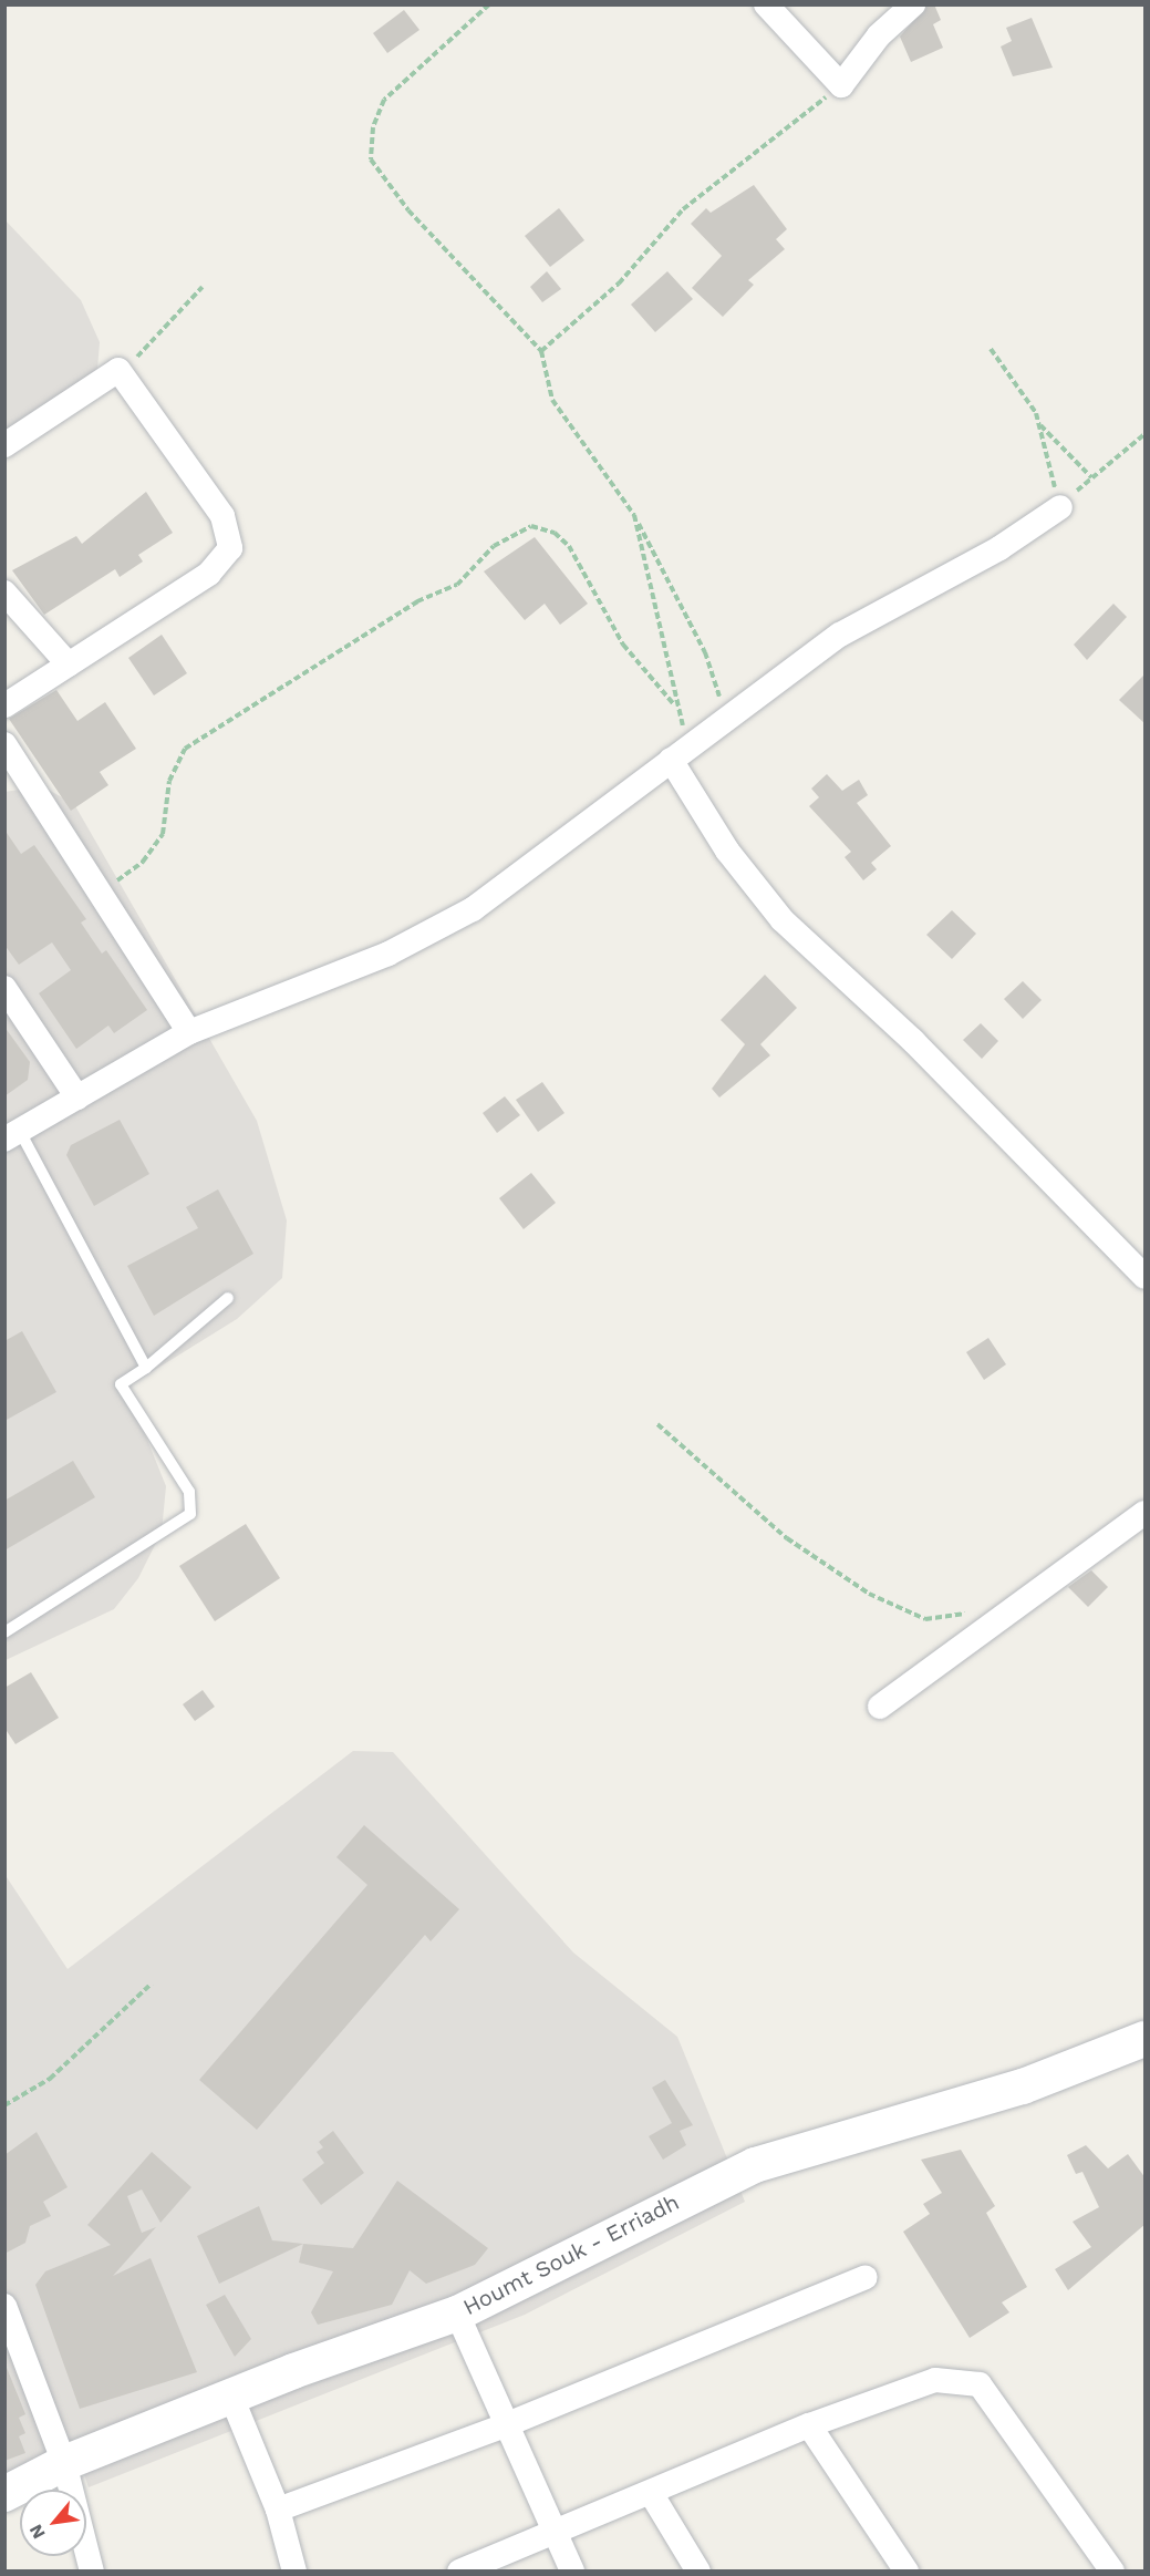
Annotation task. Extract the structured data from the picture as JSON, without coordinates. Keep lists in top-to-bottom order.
{
  "streets": {
    "street": ["Houmt Souk - Erriadh"]
  },
  "north": "bottom left"
}
